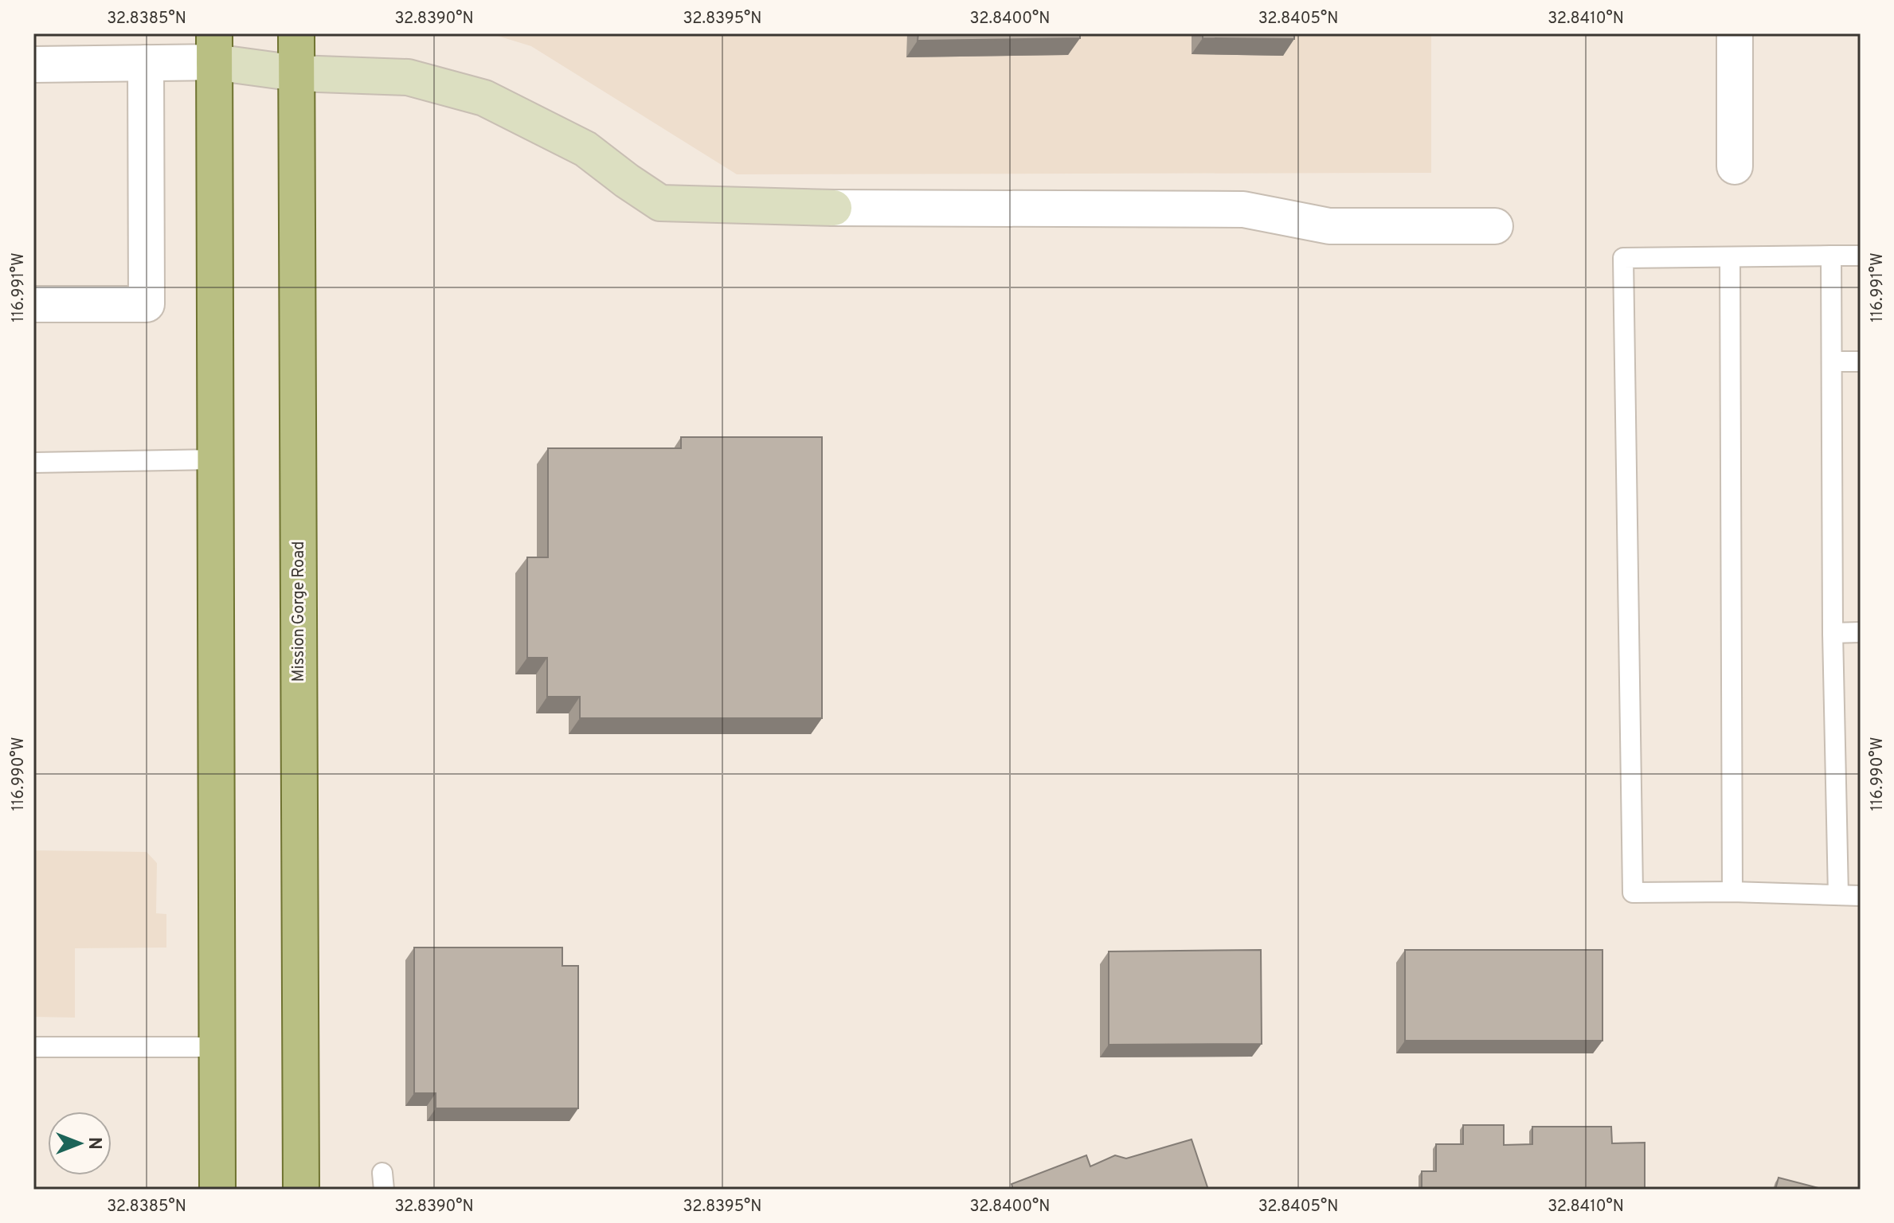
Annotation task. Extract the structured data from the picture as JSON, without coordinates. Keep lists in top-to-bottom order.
{
  "streets": {
    "main road": ["Mission Gorge Road"]
  },
  "north": "right",
  "coordinates": [
    "32.8385°N",
    "32.8390°N",
    "32.8395°N",
    "32.8400°N",
    "32.8405°N",
    "32.8410°N",
    "116.991°W",
    "116.990°W"
  ]
}
